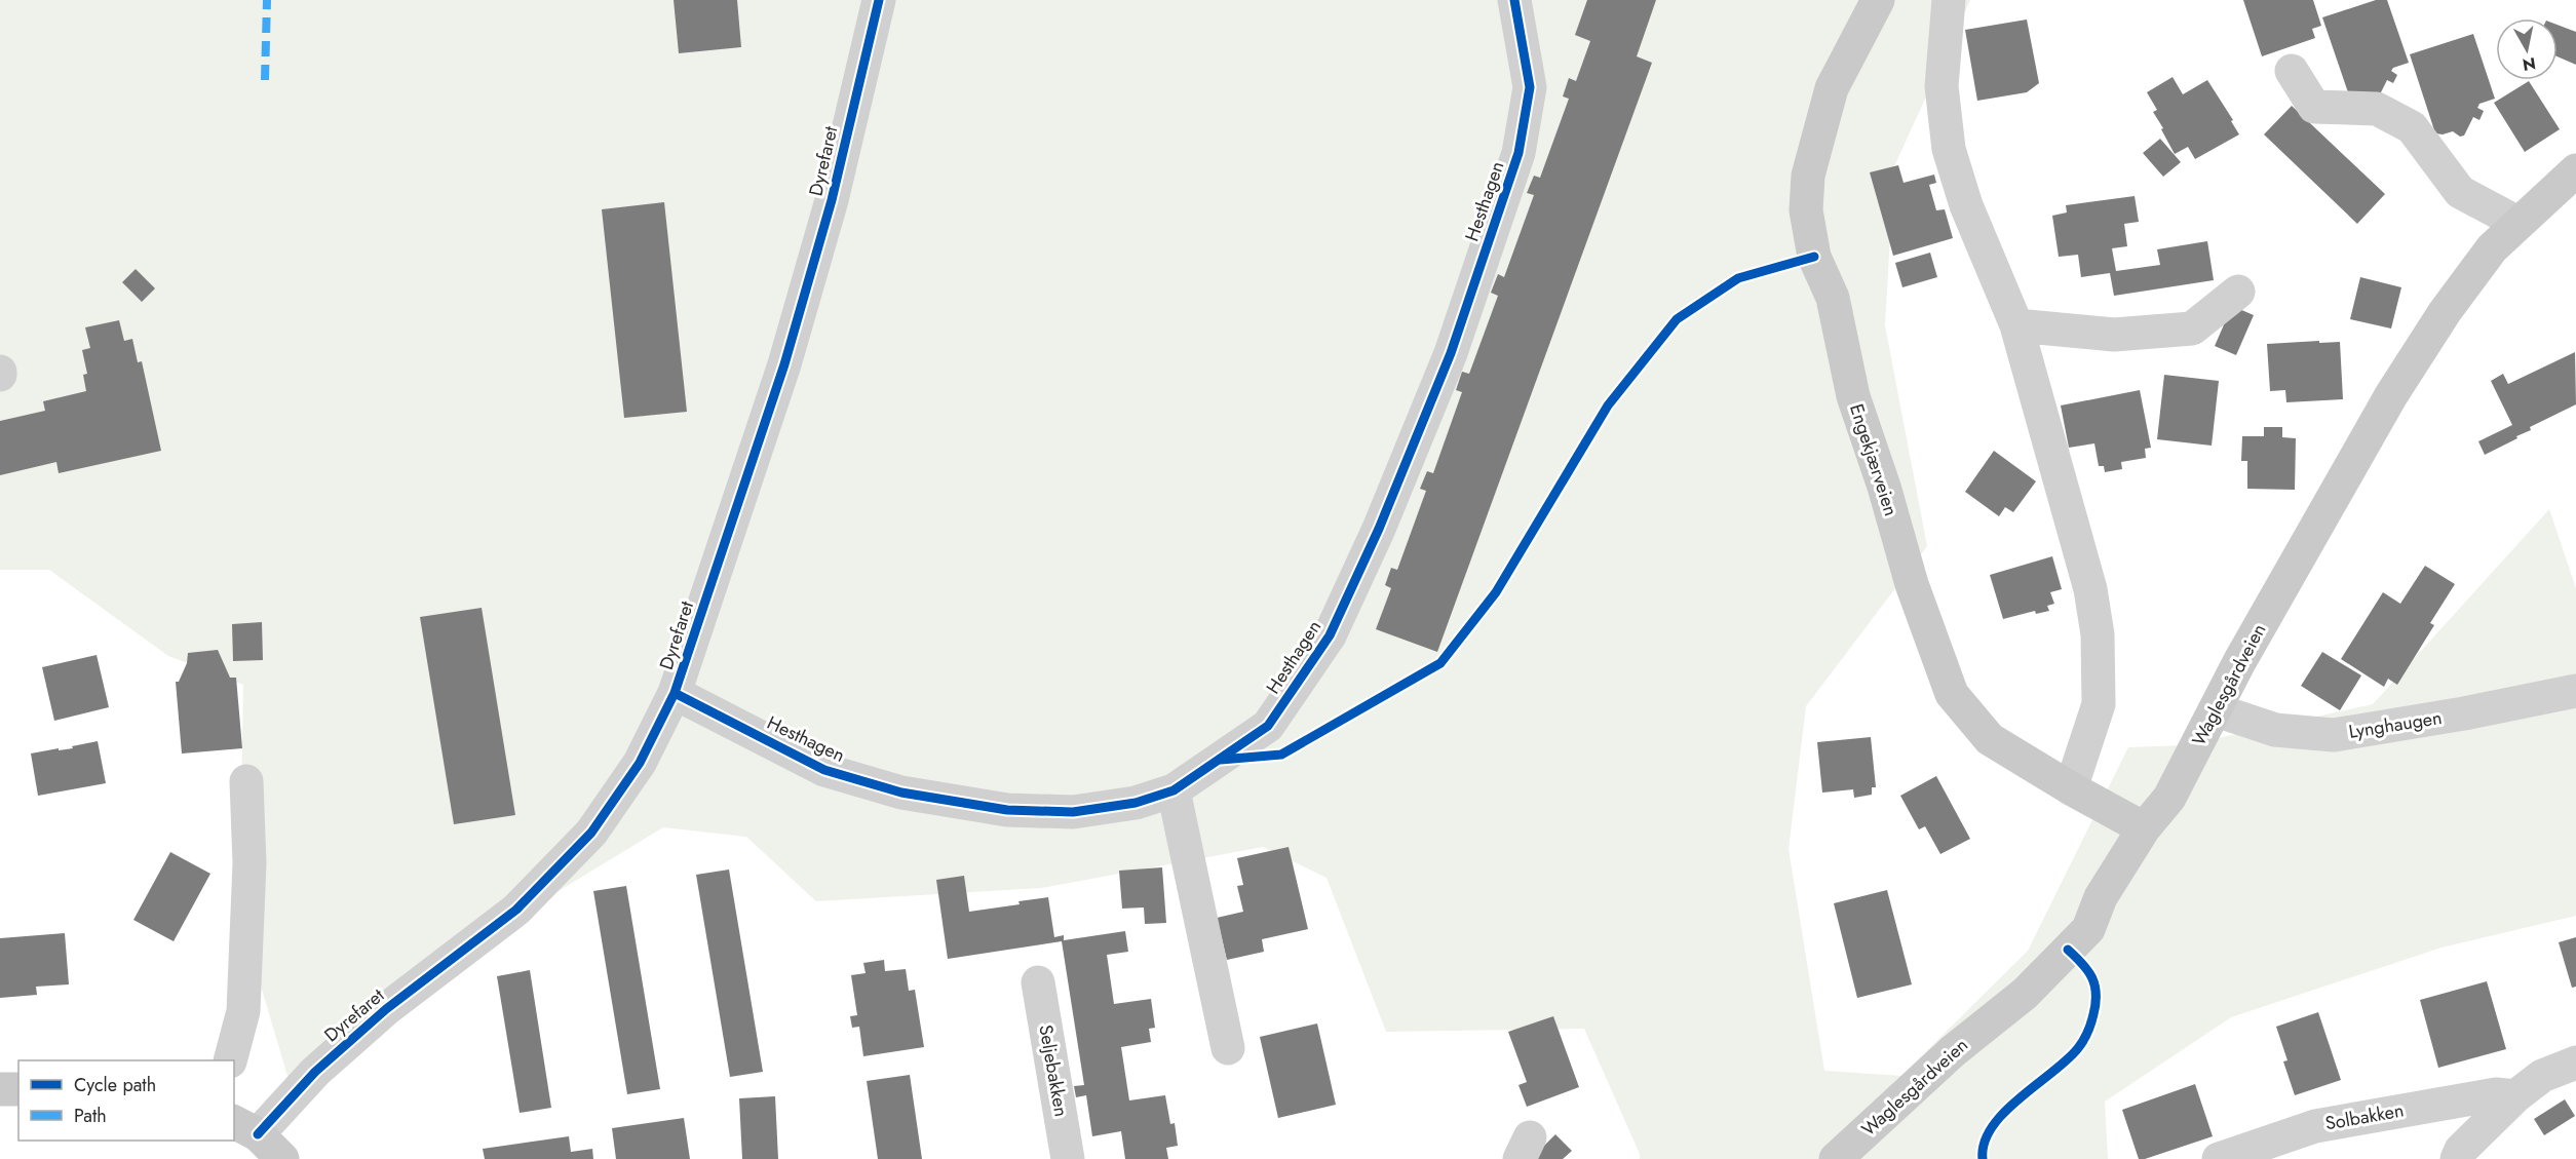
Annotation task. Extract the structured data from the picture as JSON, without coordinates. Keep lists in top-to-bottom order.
{
  "streets": {
    "main road": ["Engekjærveien", "Waglesgårdveien"],
    "street": [
      "Dyrefaret",
      "Hesthagen",
      "Lynghaugen",
      "Seljebakken",
      "Solbakken"
    ]
  },
  "crossings": [
    ["Dyrefaret", "Hesthagen"],
    ["Engekjærveien", "Waglesgårdveien"],
    ["Waglesgårdveien", "Lynghaugen"]
  ],
  "legend": ["Cycle path", "Path"],
  "north": "bottom"
}
